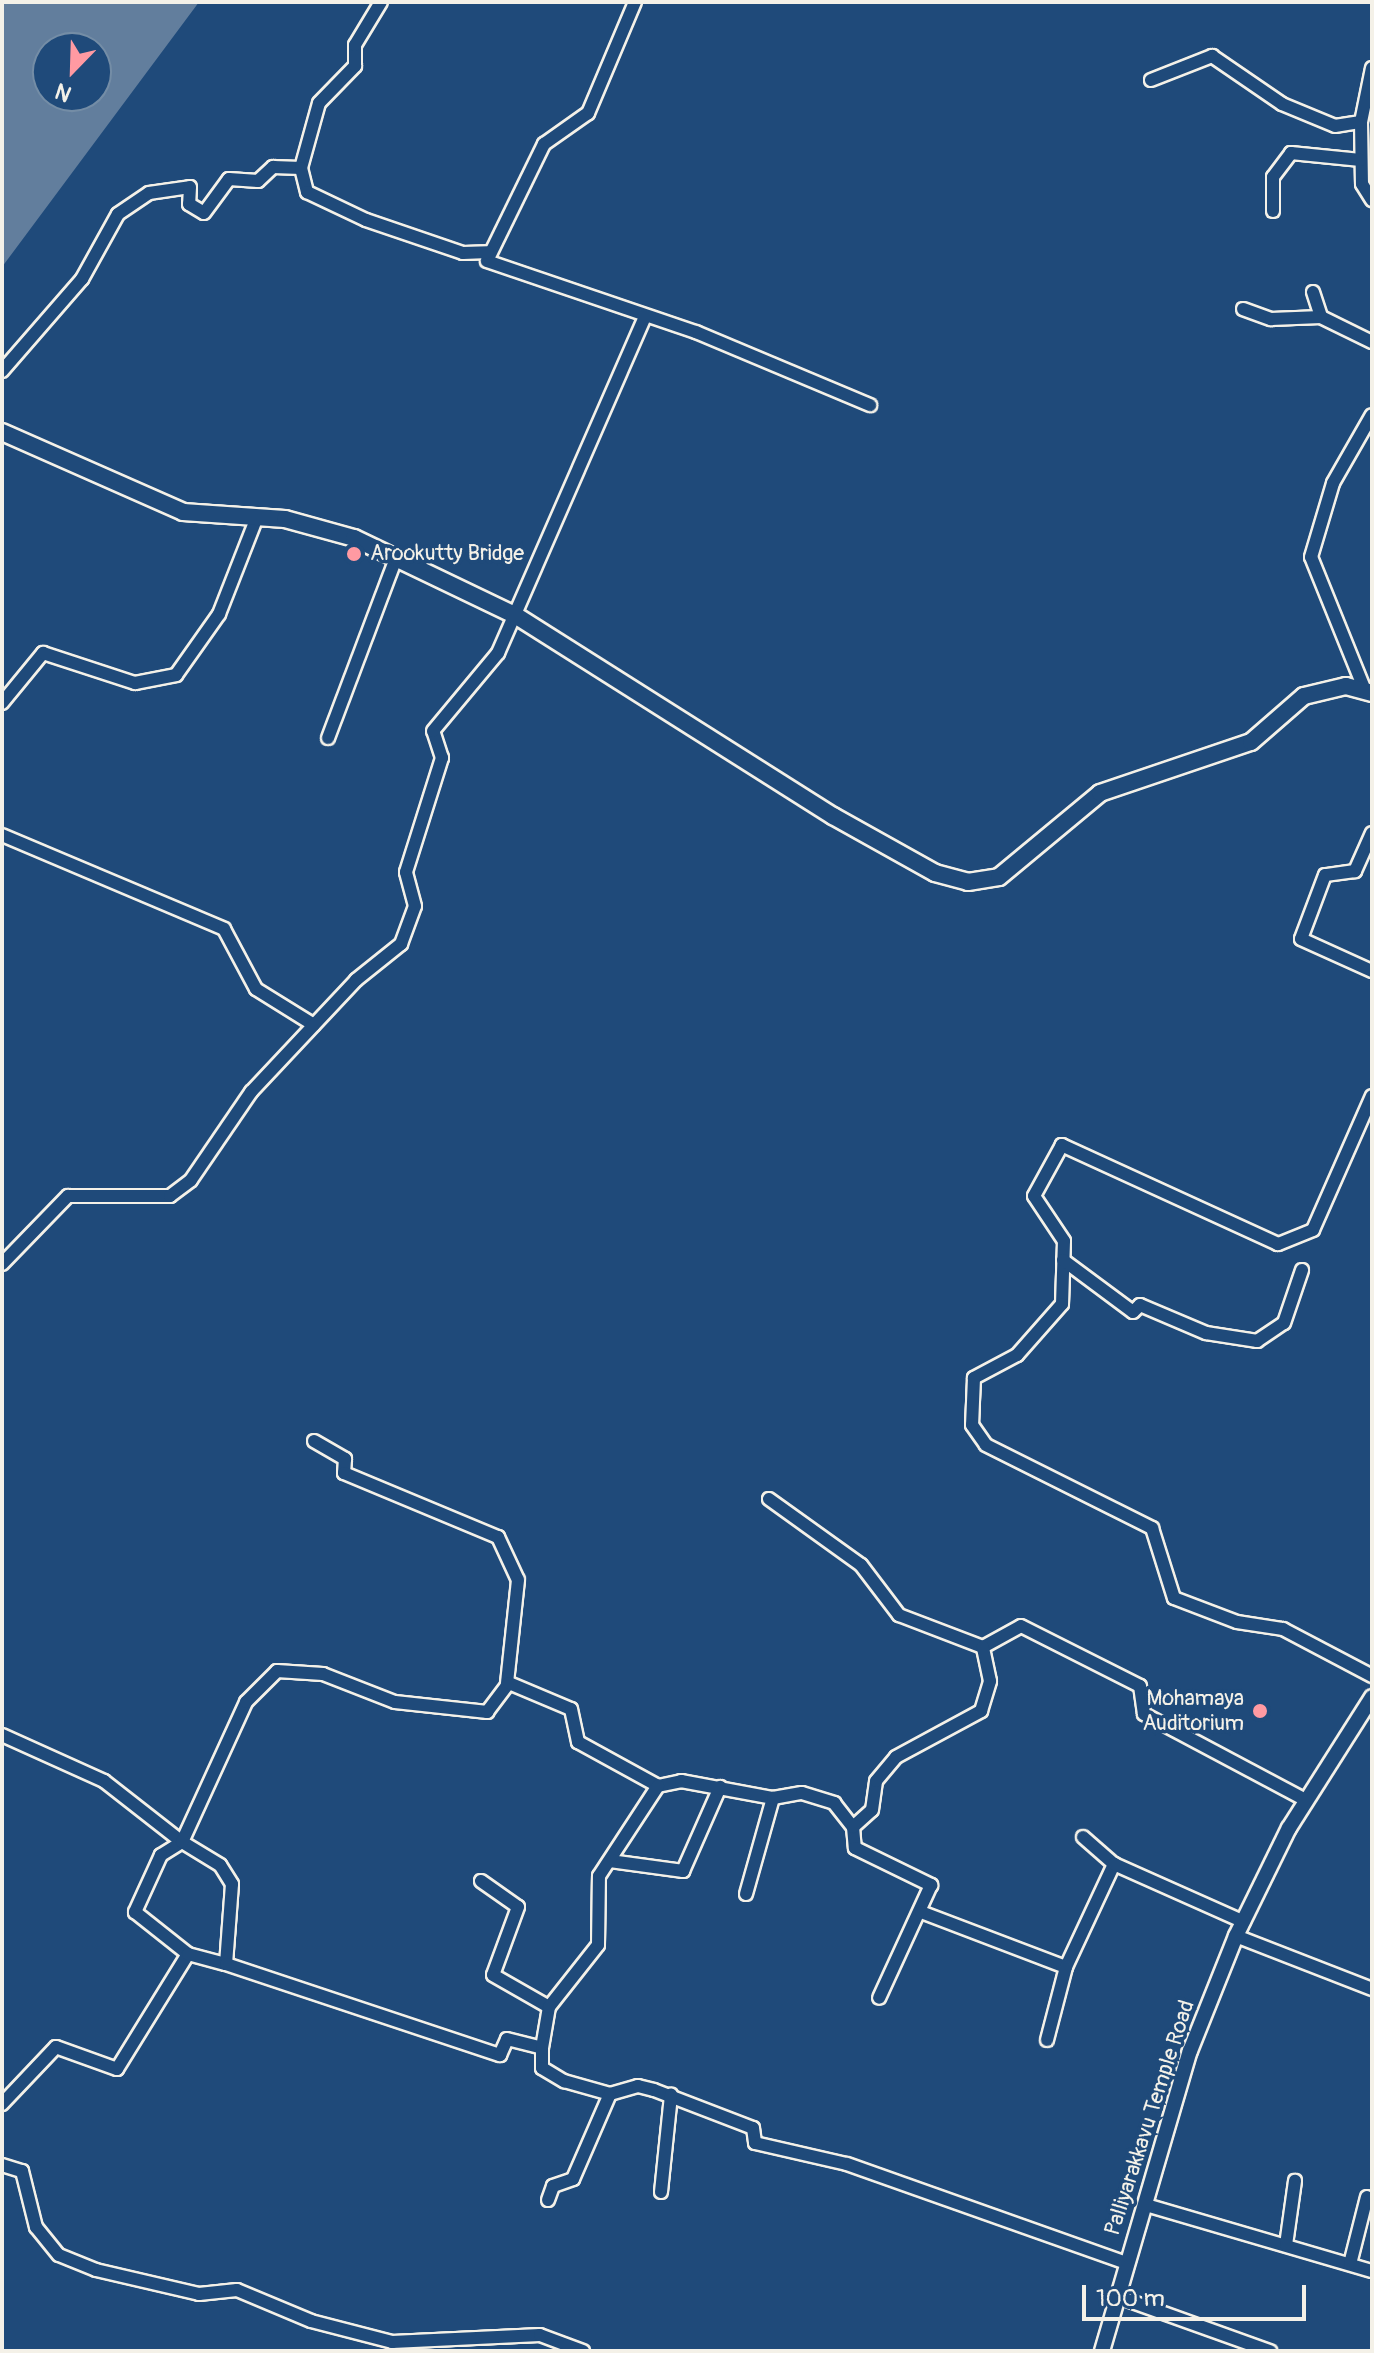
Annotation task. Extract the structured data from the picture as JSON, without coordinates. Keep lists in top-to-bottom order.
{
  "streets": {
    "street": ["Palliyarakkavu Temple Road"]
  },
  "places": ["Arookutty Bridge", "Mohamaya Auditorium"],
  "scale_bar": "100 m",
  "north": "bottom left"
}
